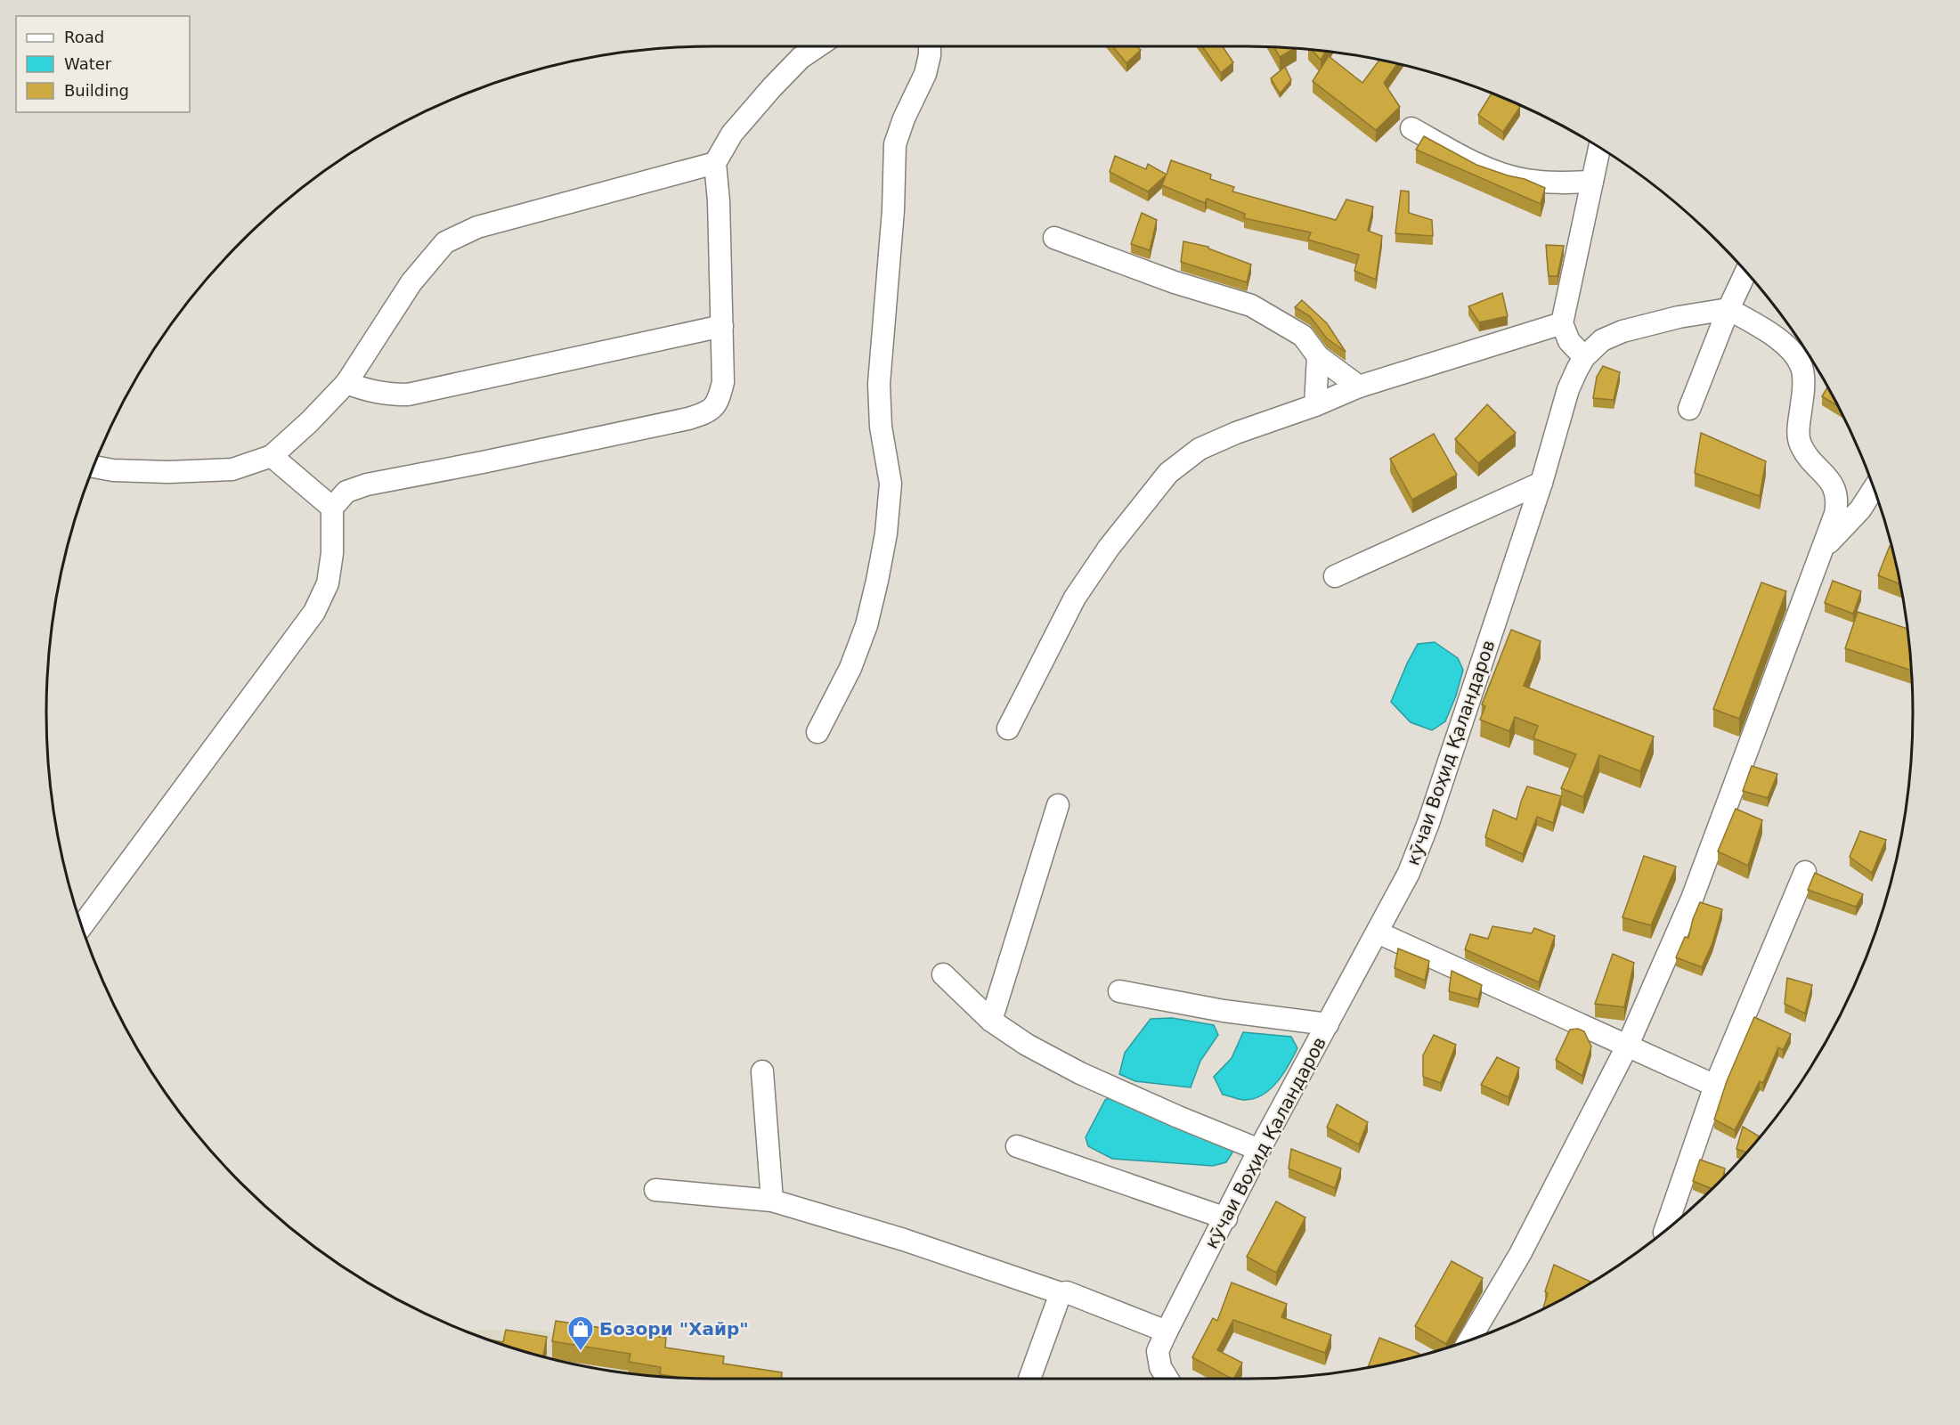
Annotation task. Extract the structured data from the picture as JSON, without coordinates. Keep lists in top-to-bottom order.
{
  "streets": {
    "street": ["кӯчаи Воҳид Қаландаров"]
  },
  "places": {
    "shop": ["Бозори \"Хайр\""]
  },
  "legend": ["Road", "Water", "Building"]
}
